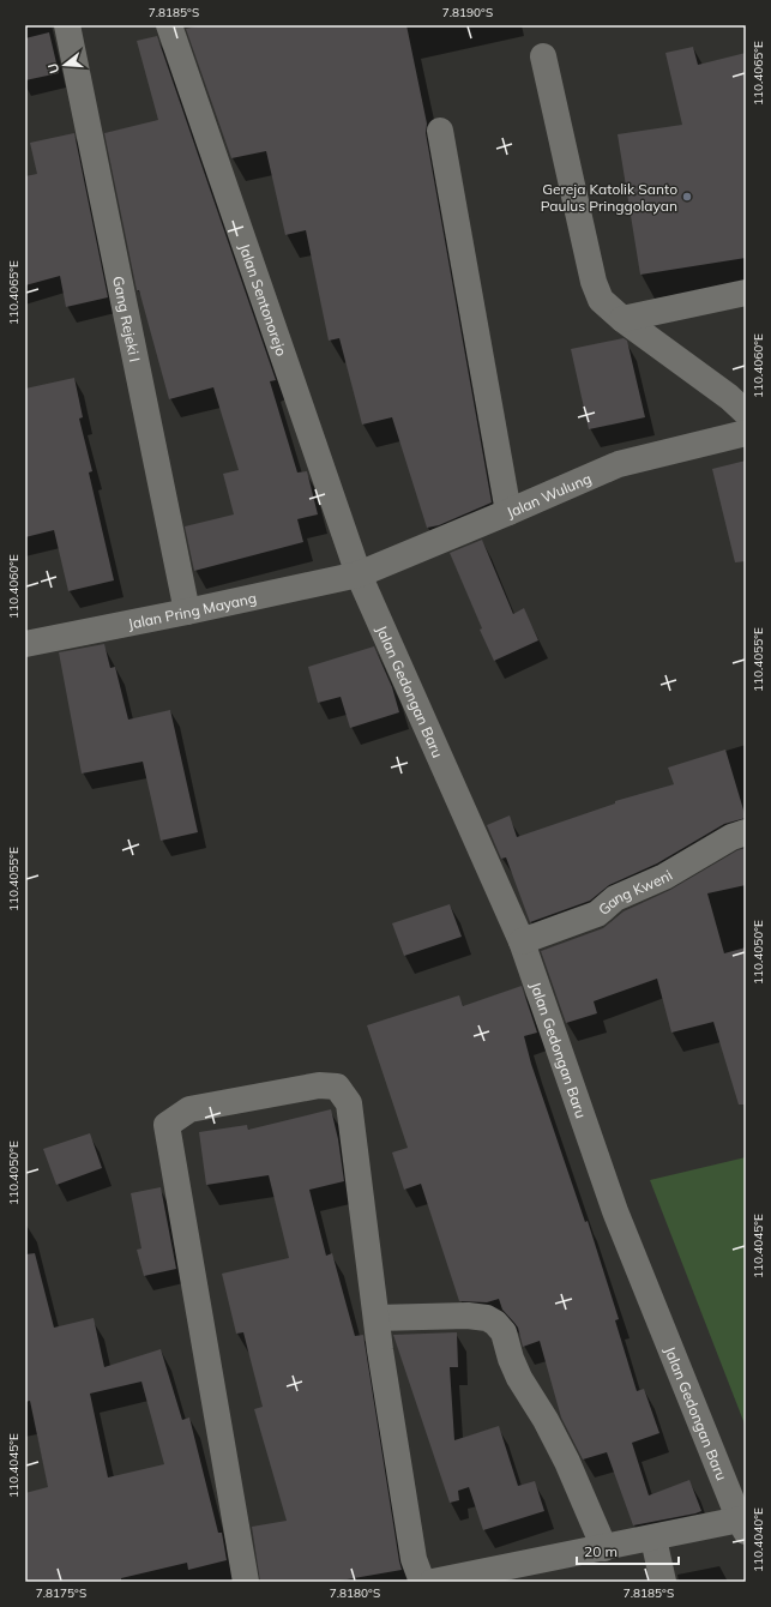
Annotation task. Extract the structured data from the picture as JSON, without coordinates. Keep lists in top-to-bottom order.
{
  "streets": {
    "street": [
      "Jalan Sentonorejo",
      "Gang Rejeki I",
      "Jalan Wulung",
      "Jalan Pring Mayang",
      "Jalan Gedongan Baru",
      "Gang Kweni"
    ]
  },
  "crossings": [
    ["Jalan Sentonorejo", "Jalan Wulung"],
    ["Jalan Sentonorejo", "Jalan Pring Mayang"],
    ["Jalan Sentonorejo", "Jalan Gedongan Baru"],
    ["Gang Rejeki I", "Jalan Pring Mayang"],
    ["Jalan Wulung", "Jalan Pring Mayang"],
    ["Jalan Wulung", "Jalan Gedongan Baru"],
    ["Jalan Pring Mayang", "Jalan Gedongan Baru"],
    ["Jalan Gedongan Baru", "Gang Kweni"]
  ],
  "places": ["Gereja Katolik Santo Paulus Pringgolayan"],
  "scale_bar": "20 m",
  "north": "left",
  "coordinates": [
    "7.8185°S",
    "7.8190°S",
    "110.4065°E",
    "110.4060°E",
    "110.4055°E",
    "110.4050°E",
    "110.4045°E",
    "110.4040°E",
    "7.8175°S",
    "7.8180°S"
  ]
}
